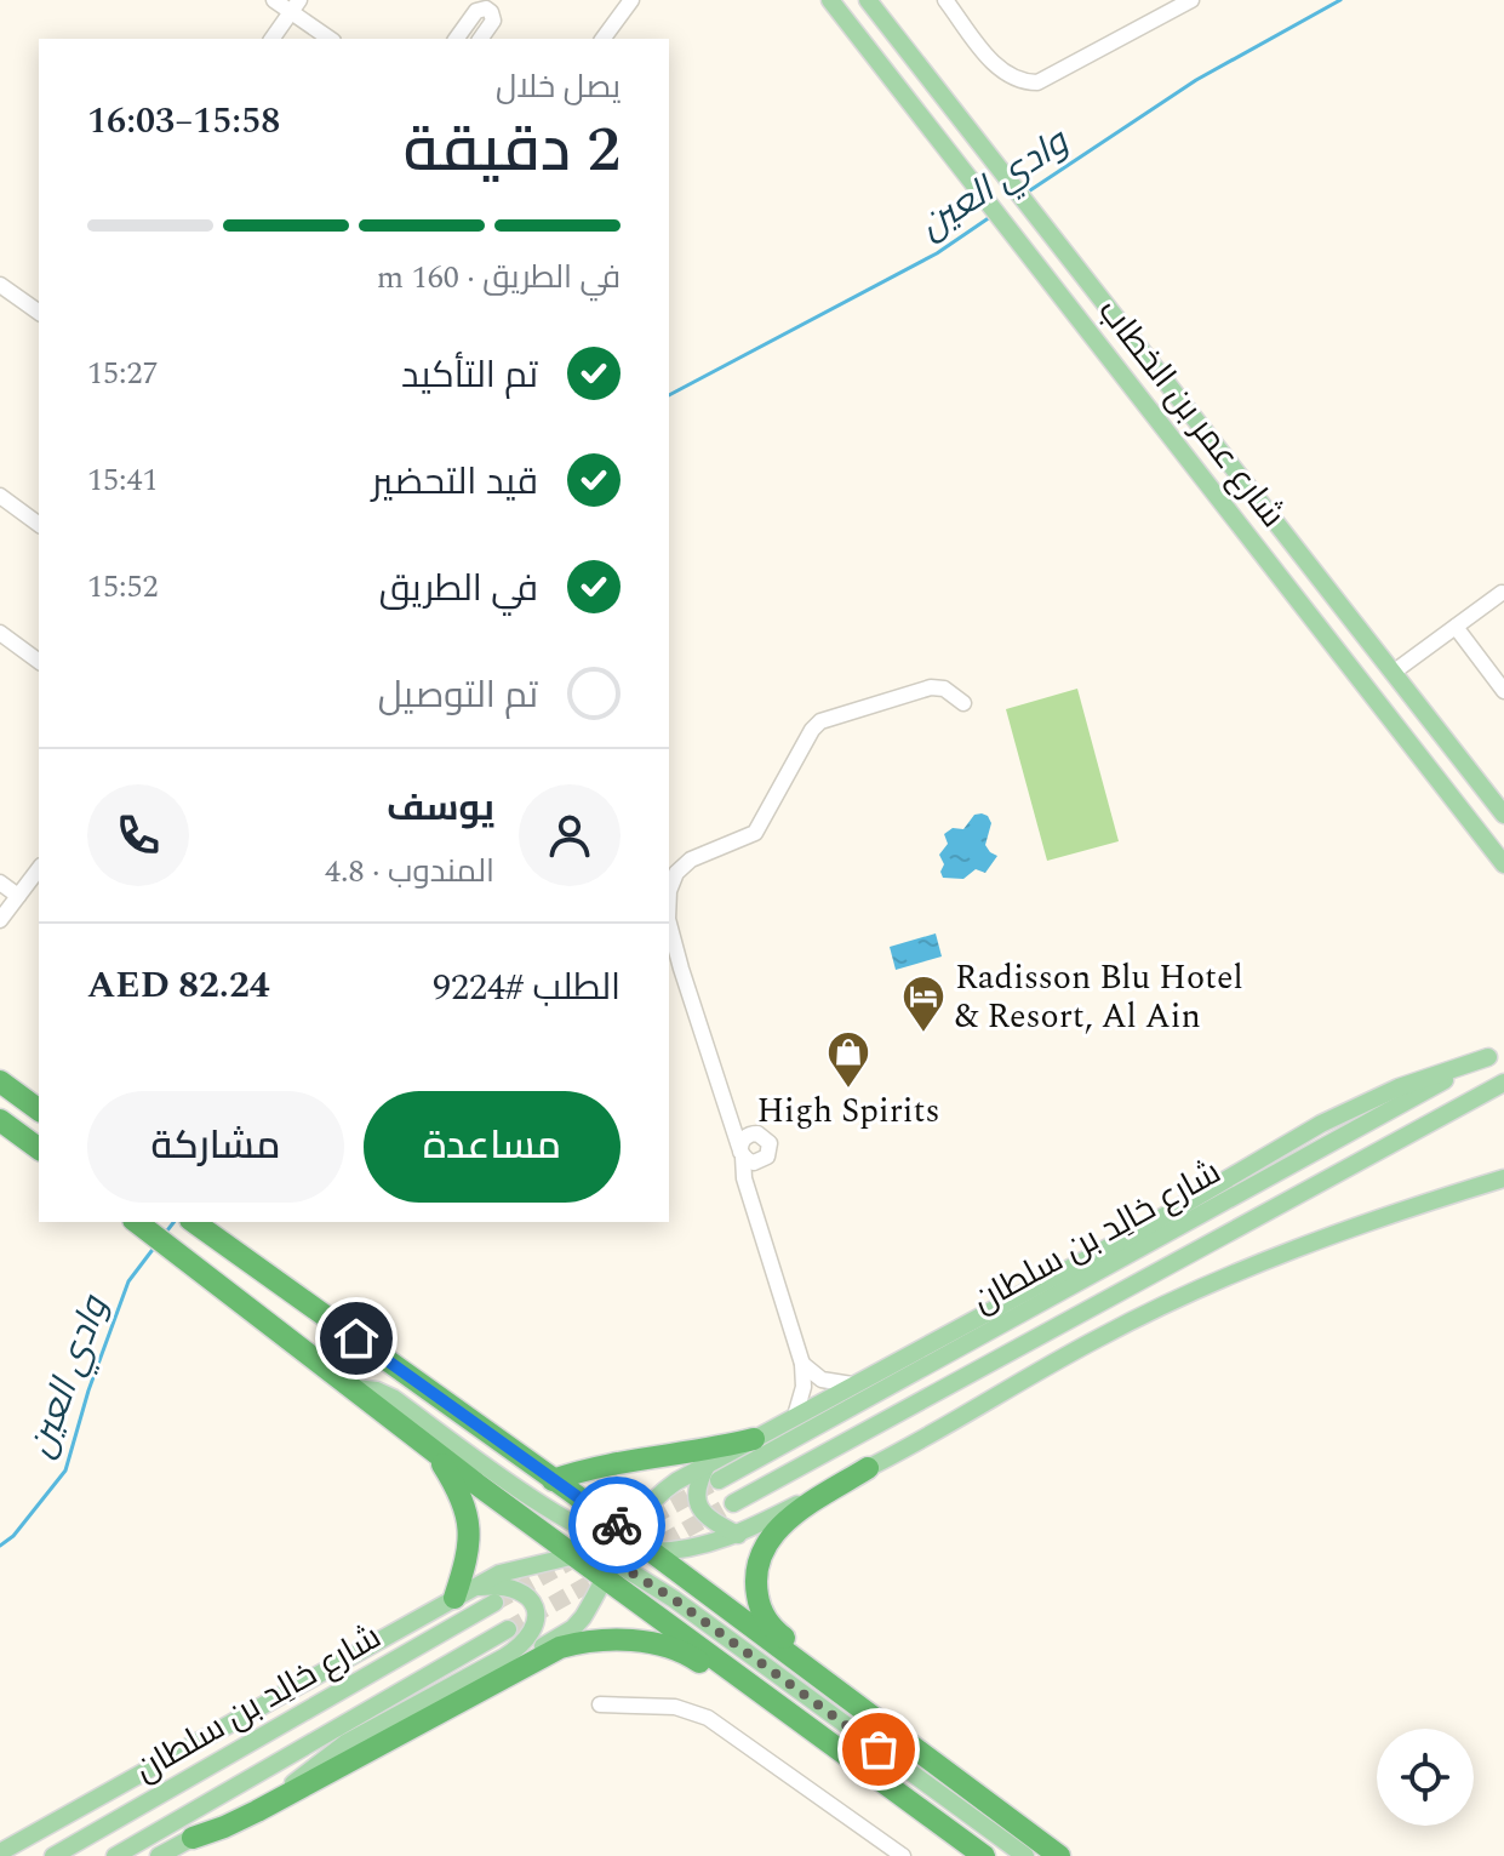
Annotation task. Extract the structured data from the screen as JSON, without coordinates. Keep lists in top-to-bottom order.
{
  "streets": {
    "main road": ["شارع عمر بن الخطاب", "شارع خالِد بن سلطان"]
  },
  "water": ["وادي العين"],
  "places": {
    "hotel": ["Radisson Blu Hotel & Resort, Al Ain"],
    "shop": ["High Spirits"]
  },
  "page": {
    "heading": ["2 دقيقة", "يصل خلال", "15:58–16:03"],
    "panel": [
      "يوسف",
      "المندوب · 4.8",
      "الطلب #9224",
      "AED 82.24"
    ],
    "bar": "في الطريق · 160 m",
    "list": [
      ["تم التأكيد", "15:27"],
      ["قيد التحضير", "15:41"],
      ["في الطريق", "15:52"],
      "تم التوصيل"
    ],
    "buttons": ["مساعدة", "مشاركة"]
  }
}
